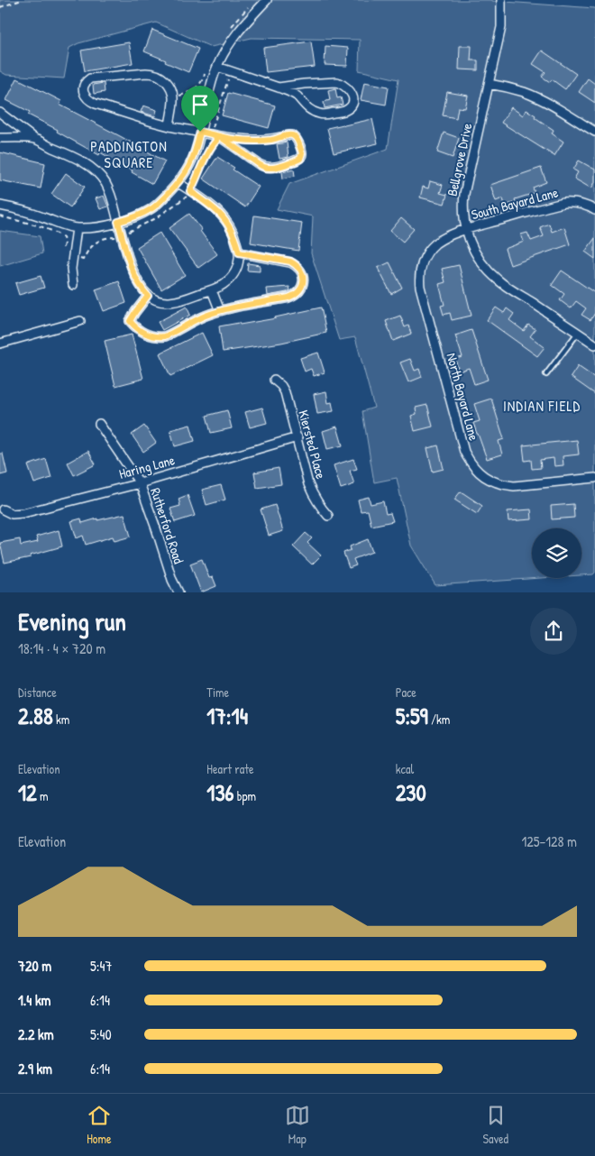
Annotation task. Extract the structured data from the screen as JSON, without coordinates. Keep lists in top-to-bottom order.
{
  "streets": {
    "street": [
      "Bellgrove Drive",
      "South Bayard Lane",
      "North Bayard Lane",
      "Kiersted Place",
      "Haring Lane",
      "Rutherford Road"
    ]
  },
  "crossings": [
    ["Bellgrove Drive", "South Bayard Lane"],
    ["Bellgrove Drive", "North Bayard Lane"],
    ["South Bayard Lane", "North Bayard Lane"],
    ["Kiersted Place", "Haring Lane"],
    ["Haring Lane", "Rutherford Road"]
  ],
  "districts": ["PADDINGTON SQUARE", "INDIAN FIELD"],
  "page": {
    "heading": ["Evening run", "18:14 · 4 × 720 m"],
    "stats": [
      ["Distance", "2.88 km"],
      ["Time", "17:14"],
      ["Pace", "5:59 /km"],
      ["Elevation", "12 m"],
      ["Heart rate", "136 bpm"],
      ["kcal", "230"]
    ],
    "chart": ["Elevation", "125–128 m"],
    "list": [
      {
        "name": "720 m",
        "note": "5:47"
      },
      {
        "name": "1.4 km",
        "note": "6:14"
      },
      {
        "name": "2.2 km",
        "note": "5:40"
      },
      {
        "name": "2.9 km",
        "note": "6:14"
      }
    ],
    "tabs": ["Home", "Map", "Saved"]
  }
}
